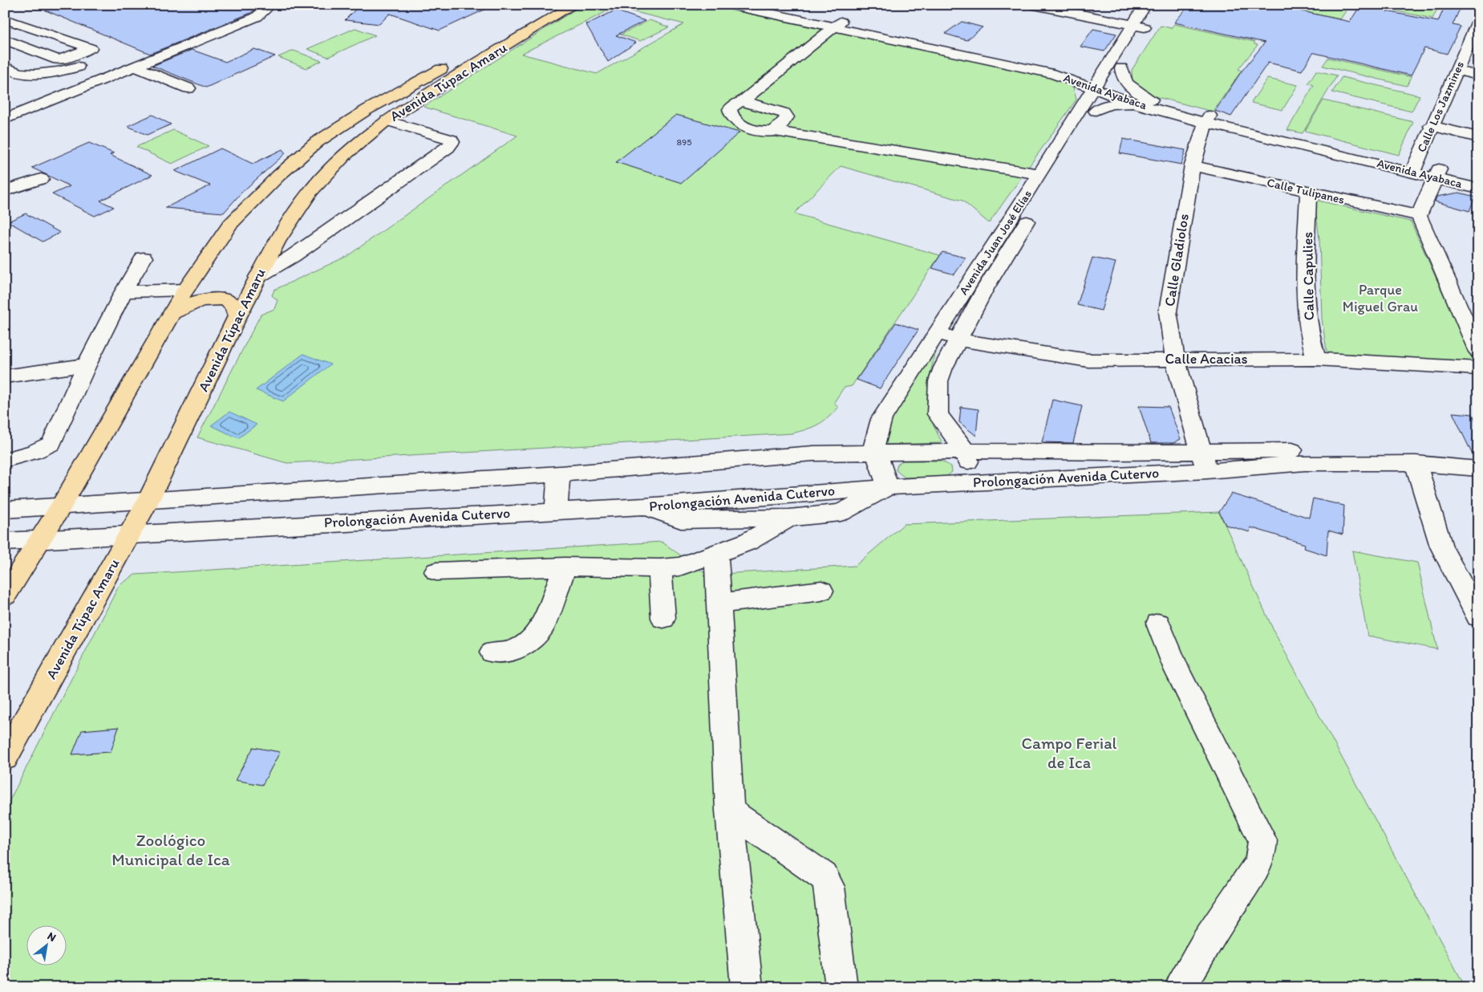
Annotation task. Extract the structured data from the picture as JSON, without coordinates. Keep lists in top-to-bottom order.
{
  "streets": {
    "main road": ["Avenida Túpac Amaru"],
    "street": [
      "Avenida Ayabaca",
      "Calle Los Jazmines",
      "Calle Tulipanes",
      "Avenida Juan José Elías",
      "Calle Gladiolos",
      "Calle Capulies",
      "Calle Acacias",
      "Prolongación Avenida Cutervo"
    ]
  },
  "crossings": [
    ["Avenida Túpac Amaru", "Prolongación Avenida Cutervo"],
    ["Avenida Ayabaca", "Calle Los Jazmines"],
    ["Avenida Ayabaca", "Avenida Juan José Elías"],
    ["Avenida Ayabaca", "Calle Gladiolos"],
    ["Calle Tulipanes", "Calle Gladiolos"],
    ["Calle Tulipanes", "Calle Capulies"],
    ["Avenida Juan José Elías", "Calle Acacias"],
    ["Avenida Juan José Elías", "Prolongación Avenida Cutervo"],
    ["Calle Gladiolos", "Calle Acacias"],
    ["Calle Gladiolos", "Prolongación Avenida Cutervo"],
    ["Calle Capulies", "Calle Acacias"]
  ],
  "parks": ["Parque Miguel Grau", "Campo Ferial de Ica", "Zoológico Municipal de Ica"],
  "house_numbers": ["895"],
  "north": "top right"
}
